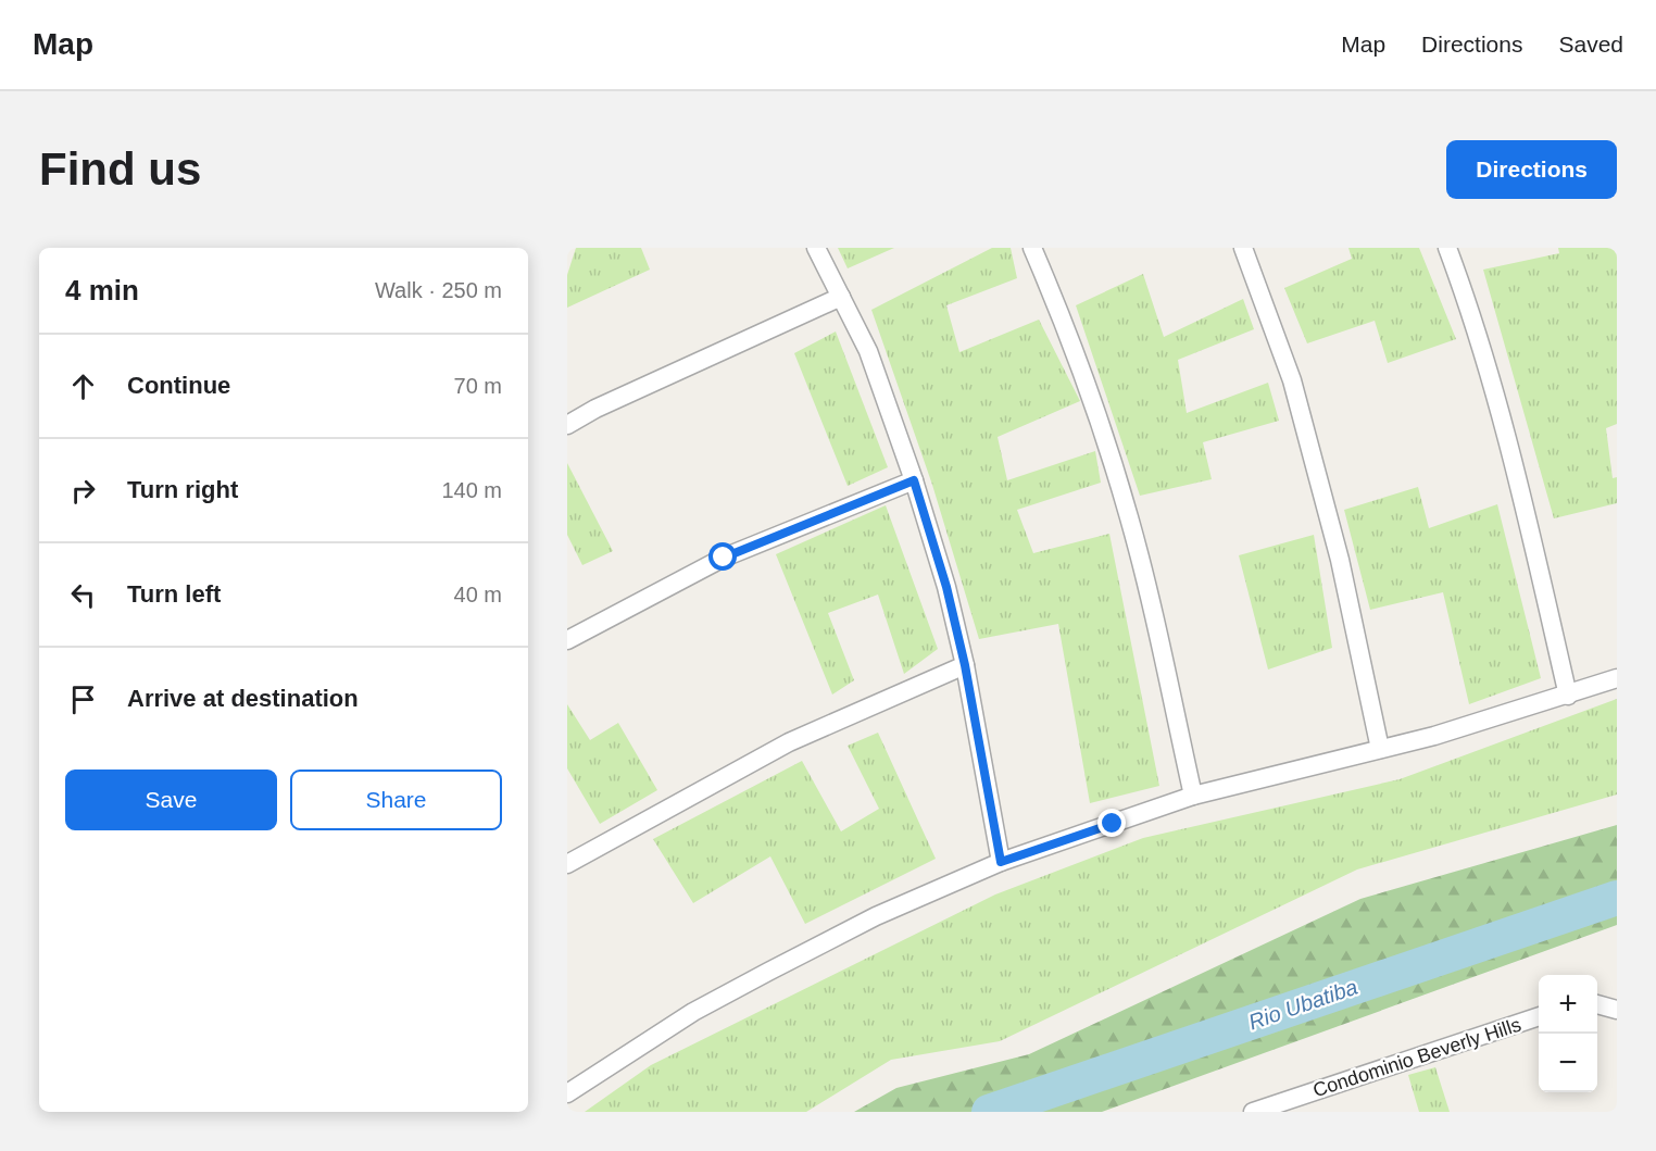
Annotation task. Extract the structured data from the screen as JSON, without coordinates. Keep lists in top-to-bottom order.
{
  "streets": {
    "street": ["Condominio Beverly Hills"]
  },
  "water": ["Rio Ubatiba"],
  "page": {
    "header": "Map",
    "nav": ["Map", "Directions", "Saved"],
    "buttons": [
      "Directions",
      ["Save", "Share"]
    ],
    "title": "Find us",
    "heading": ["4 min", "Walk · 250 m"],
    "list": [
      ["Continue", "70 m"],
      ["Turn right", "140 m"],
      ["Turn left", "40 m"],
      "Arrive at destination"
    ],
    "map_buttons": ["+", "−"]
  }
}
